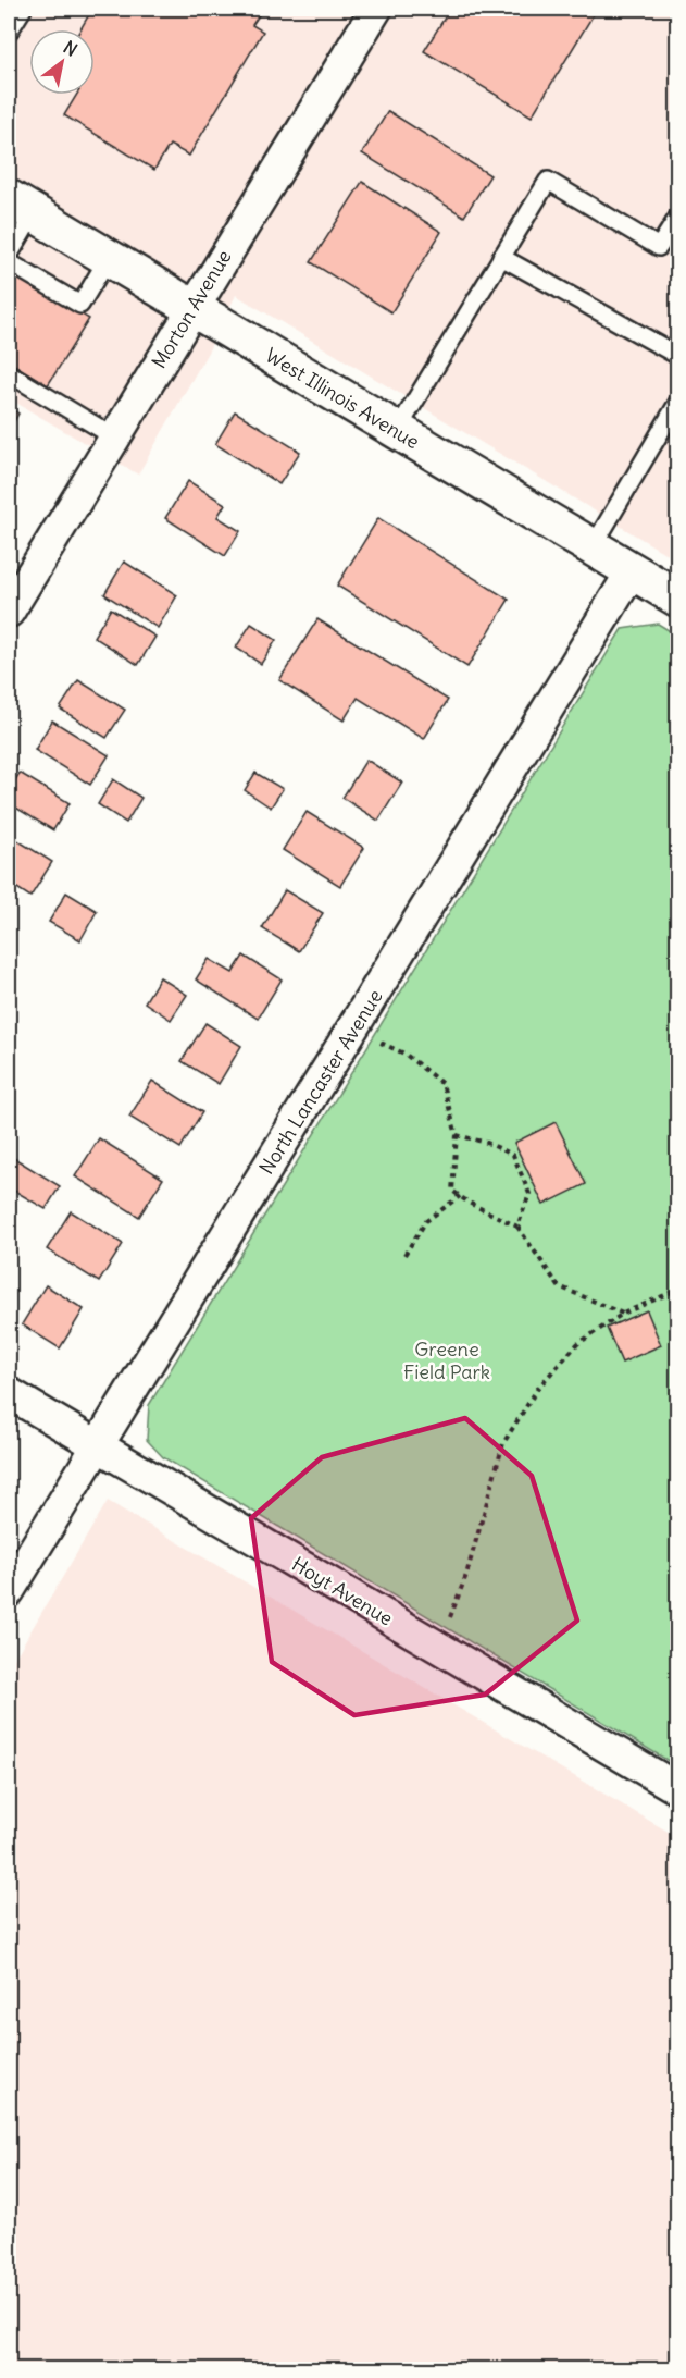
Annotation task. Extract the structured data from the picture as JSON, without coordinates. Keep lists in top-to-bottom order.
{
  "streets": {
    "main road": ["West Illinois Avenue"],
    "street": ["Morton Avenue", "North Lancaster Avenue", "Hoyt Avenue"]
  },
  "crossings": [
    ["Morton Avenue", "West Illinois Avenue"],
    ["West Illinois Avenue", "North Lancaster Avenue"],
    ["North Lancaster Avenue", "Hoyt Avenue"]
  ],
  "parks": ["Greene Field Park"],
  "north": "top right"
}
